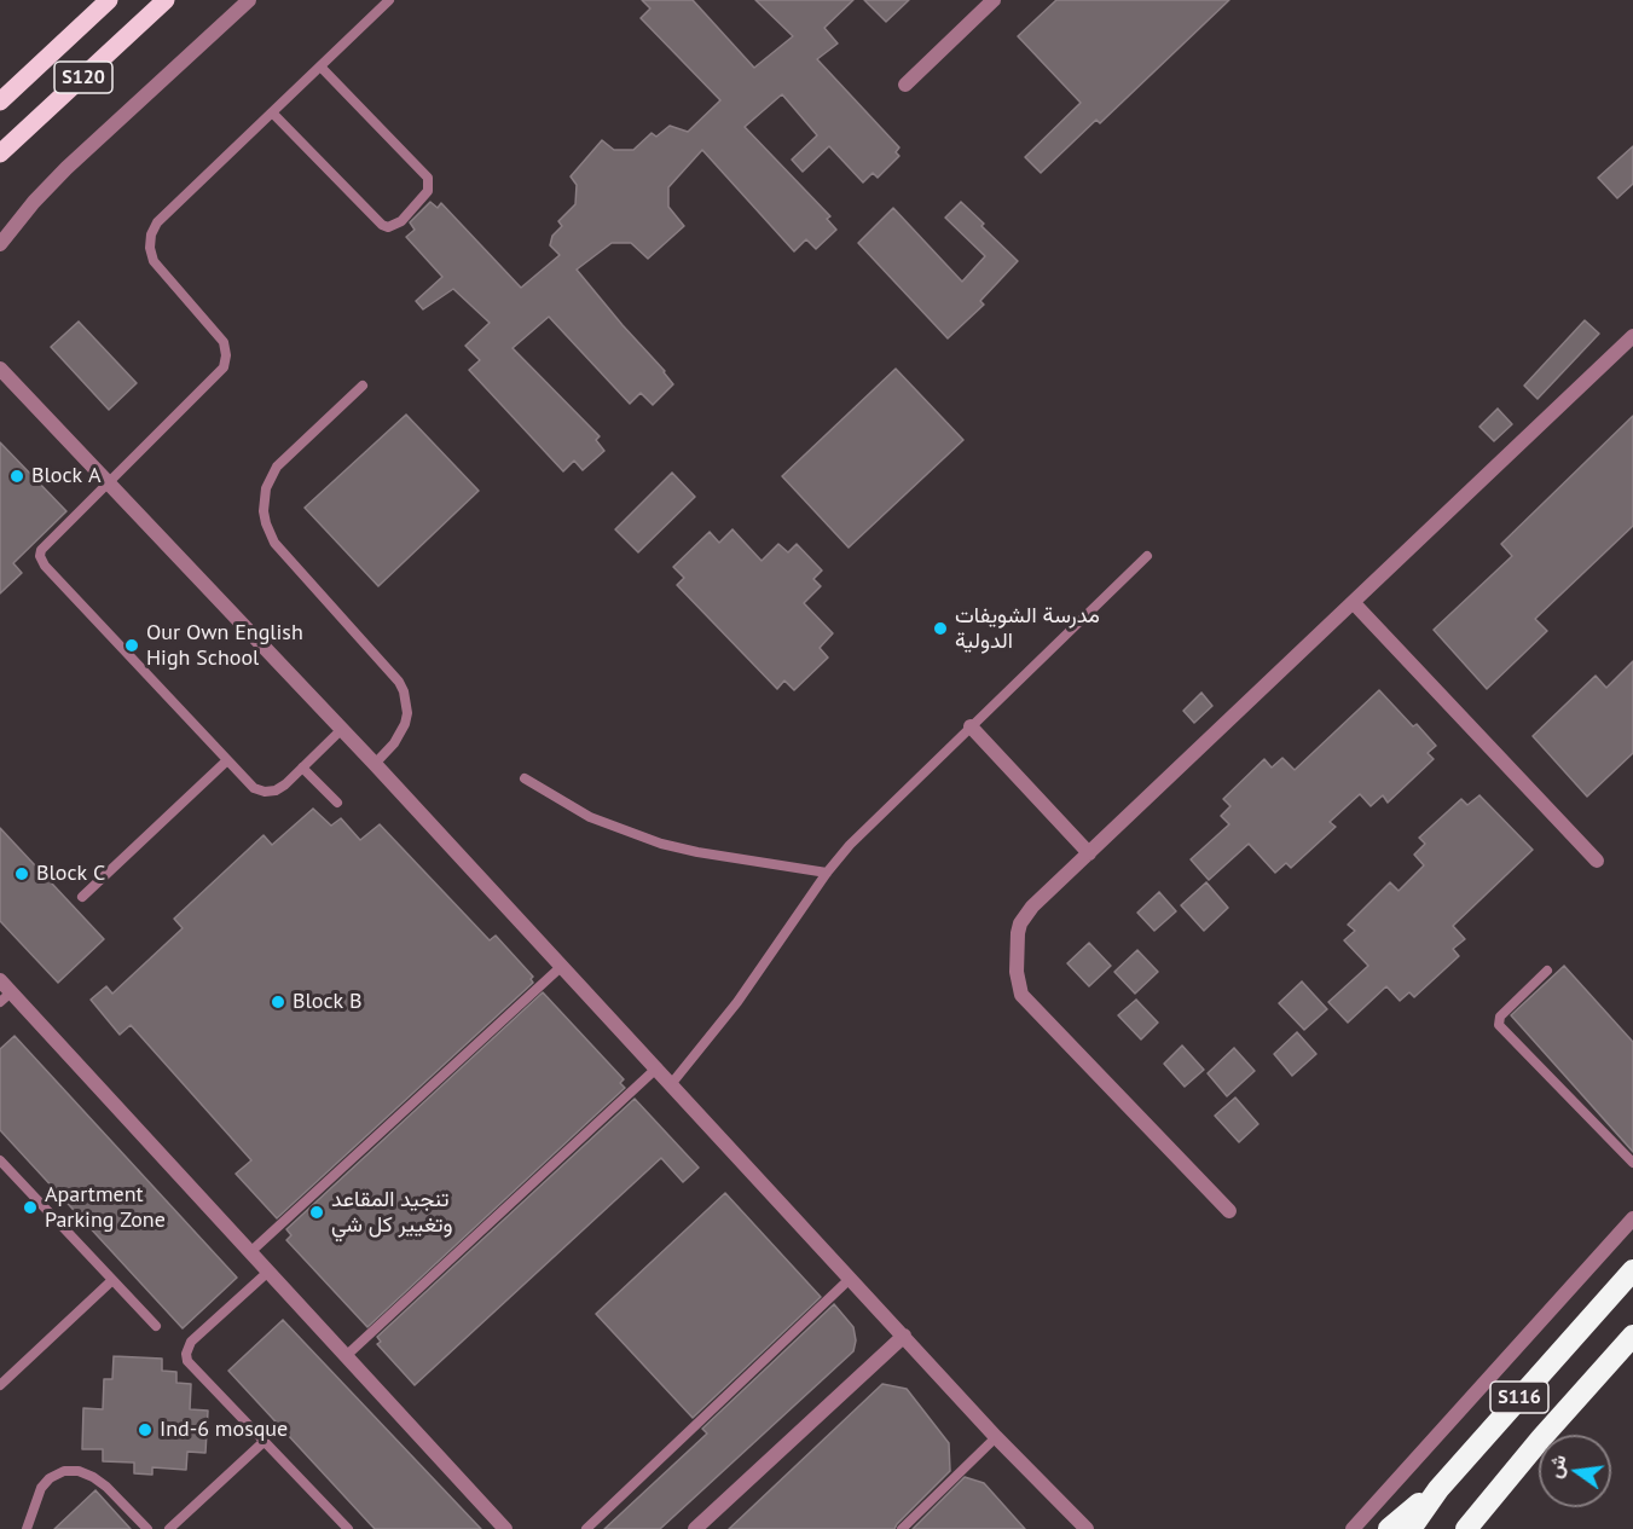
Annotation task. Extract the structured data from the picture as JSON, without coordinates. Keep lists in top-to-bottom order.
{
  "streets": {
    "highway": ["S116"],
    "main road": ["S120"]
  },
  "places": [
    "Block A",
    "مدرسة الشويفات الدولية",
    "Our Own English High School",
    "Block C",
    "Block B",
    "Apartment Parking Zone",
    "تنجيد المقاعد وتغيير كل شي",
    "Ind-6 mosque"
  ],
  "north": "left"
}
